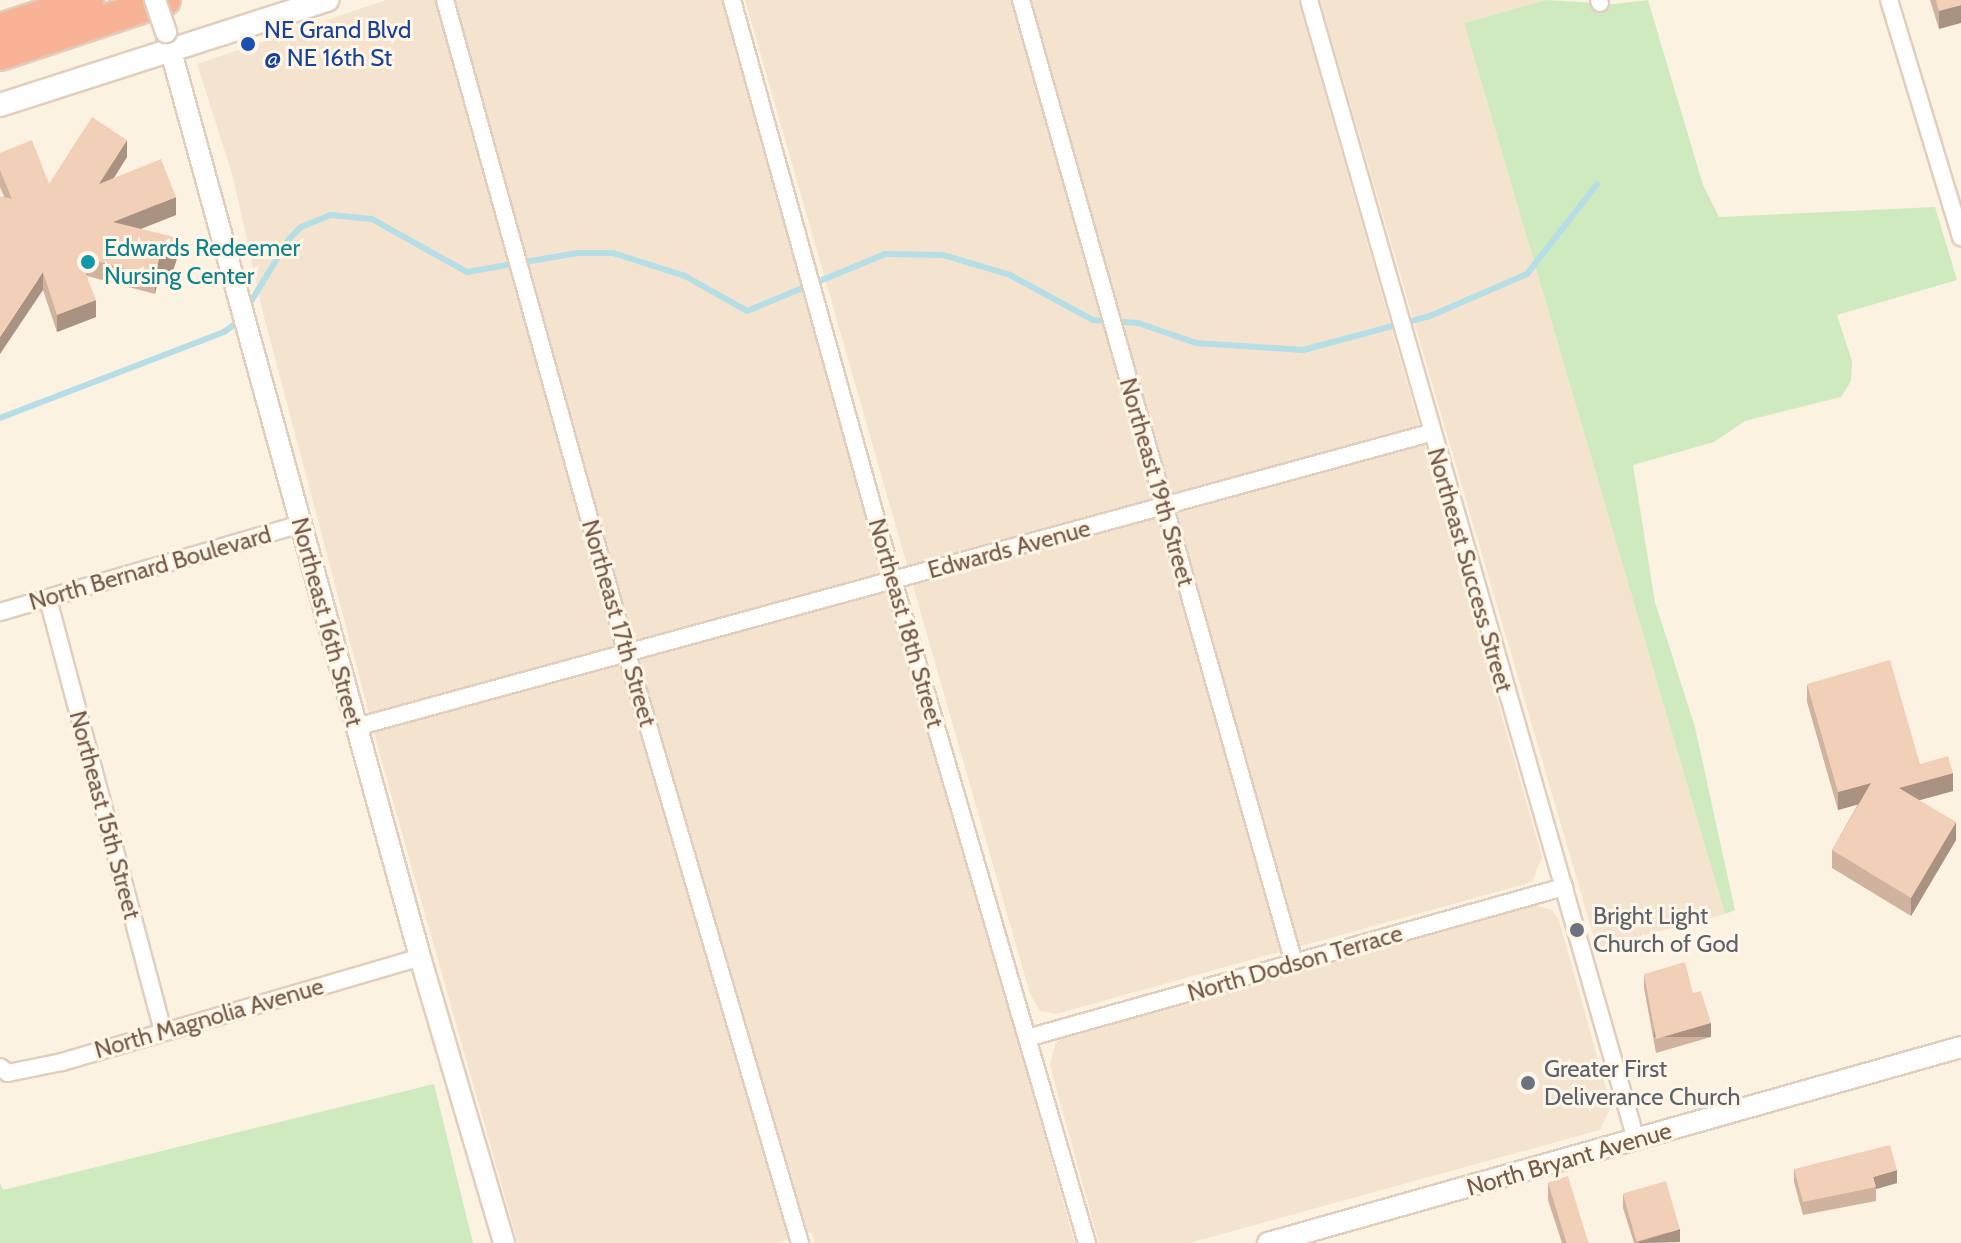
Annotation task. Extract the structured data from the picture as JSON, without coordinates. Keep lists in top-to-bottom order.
{
  "streets": {
    "street": [
      "Northeast 19th Street",
      "Edwards Avenue",
      "North Bernard Boulevard",
      "Northeast Success Street",
      "Northeast 16th Street",
      "Northeast 17th Street",
      "Northeast 18th Street",
      "Northeast 15th Street",
      "North Dodson Terrace",
      "North Magnolia Avenue",
      "North Bryant Avenue"
    ]
  },
  "crossings": [
    ["Northeast 19th Street", "Edwards Avenue"],
    ["Northeast 19th Street", "North Dodson Terrace"],
    ["Edwards Avenue", "Northeast Success Street"],
    ["Edwards Avenue", "Northeast 16th Street"],
    ["Edwards Avenue", "Northeast 17th Street"],
    ["Edwards Avenue", "Northeast 18th Street"],
    ["North Bernard Boulevard", "Northeast 16th Street"],
    ["North Bernard Boulevard", "Northeast 15th Street"],
    ["Northeast Success Street", "North Dodson Terrace"],
    ["Northeast Success Street", "North Bryant Avenue"],
    ["Northeast 16th Street", "North Magnolia Avenue"],
    ["Northeast 18th Street", "North Dodson Terrace"],
    ["Northeast 15th Street", "North Magnolia Avenue"]
  ],
  "places": [
    "NE Grand Blvd @ NE 16th St",
    "Edwards Redeemer Nursing Center",
    "Bright Light Church of God",
    "Greater First Deliverance Church"
  ]
}
